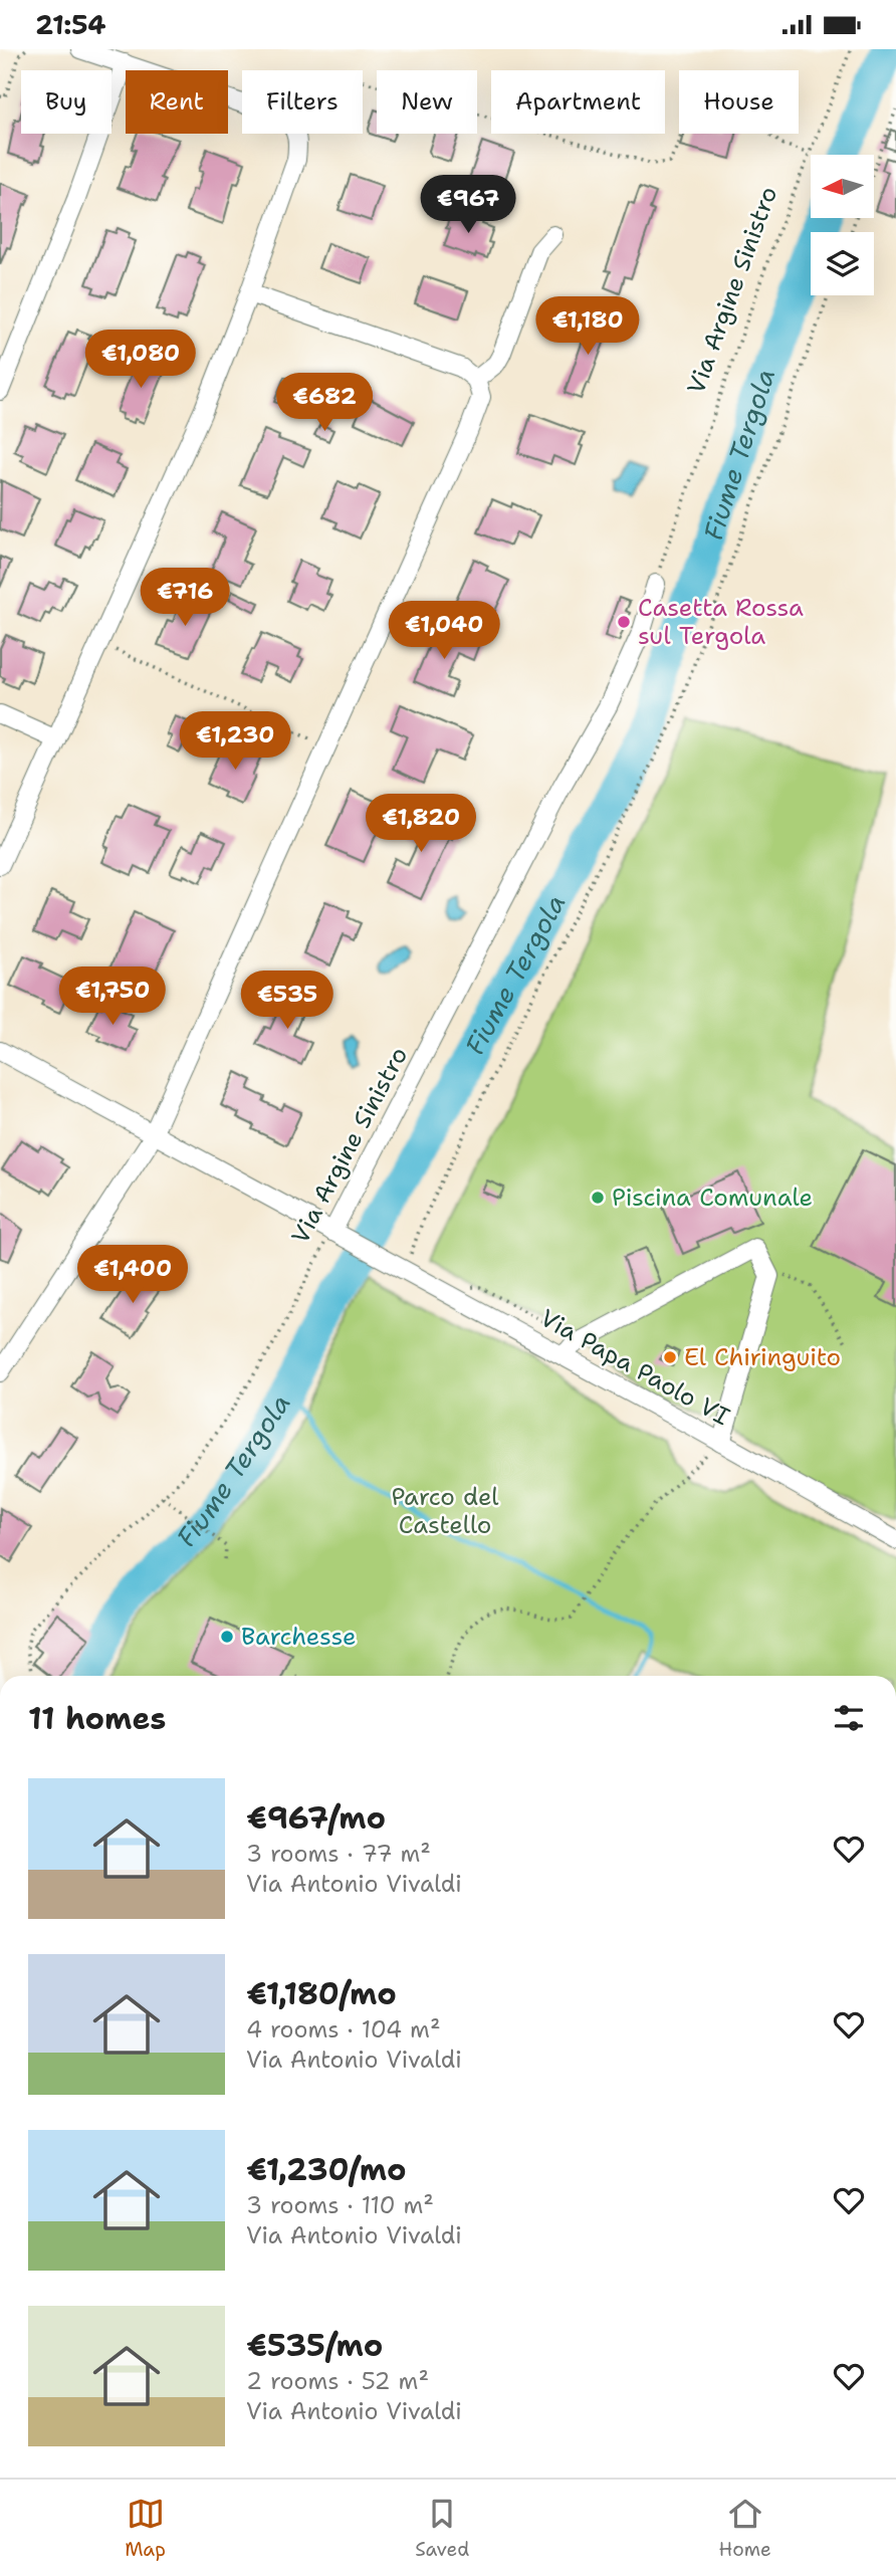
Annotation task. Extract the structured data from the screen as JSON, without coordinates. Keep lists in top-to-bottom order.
{
  "streets": {
    "street": ["Via Argine Sinistro", "Via Papa Paolo VI"]
  },
  "crossings": [
    ["Via Argine Sinistro", "Via Papa Paolo VI"]
  ],
  "water": ["Fiume Tergola"],
  "parks": ["Parco del Castello"],
  "places": [
    "Casetta Rossa sul Tergola",
    "Piscina Comunale",
    "El Chiringuito",
    "Barchesse"
  ],
  "north": "left",
  "page": {
    "status": "21:54",
    "chip": [
      "Buy",
      "Rent",
      "Filters",
      "New",
      "Apartment",
      "House"
    ],
    "price": [
      "€967",
      "€1,180",
      "€1,080",
      "€682",
      "€716",
      "€1,040",
      "€1,230",
      "€1,820",
      "€1,750",
      "€535",
      "€1,400"
    ],
    "heading": "11 homes",
    "list": [
      {
        "name": "€967/mo",
        "note": "3 rooms · 77 m² · Via Antonio Vivaldi"
      },
      {
        "name": "€1,180/mo",
        "note": "4 rooms · 104 m² · Via Antonio Vivaldi"
      },
      {
        "name": "€1,230/mo",
        "note": "3 rooms · 110 m² · Via Antonio Vivaldi"
      },
      {
        "name": "€535/mo",
        "note": "2 rooms · 52 m² · Via Antonio Vivaldi"
      }
    ],
    "tabs": ["Map", "Saved", "Home"]
  }
}
